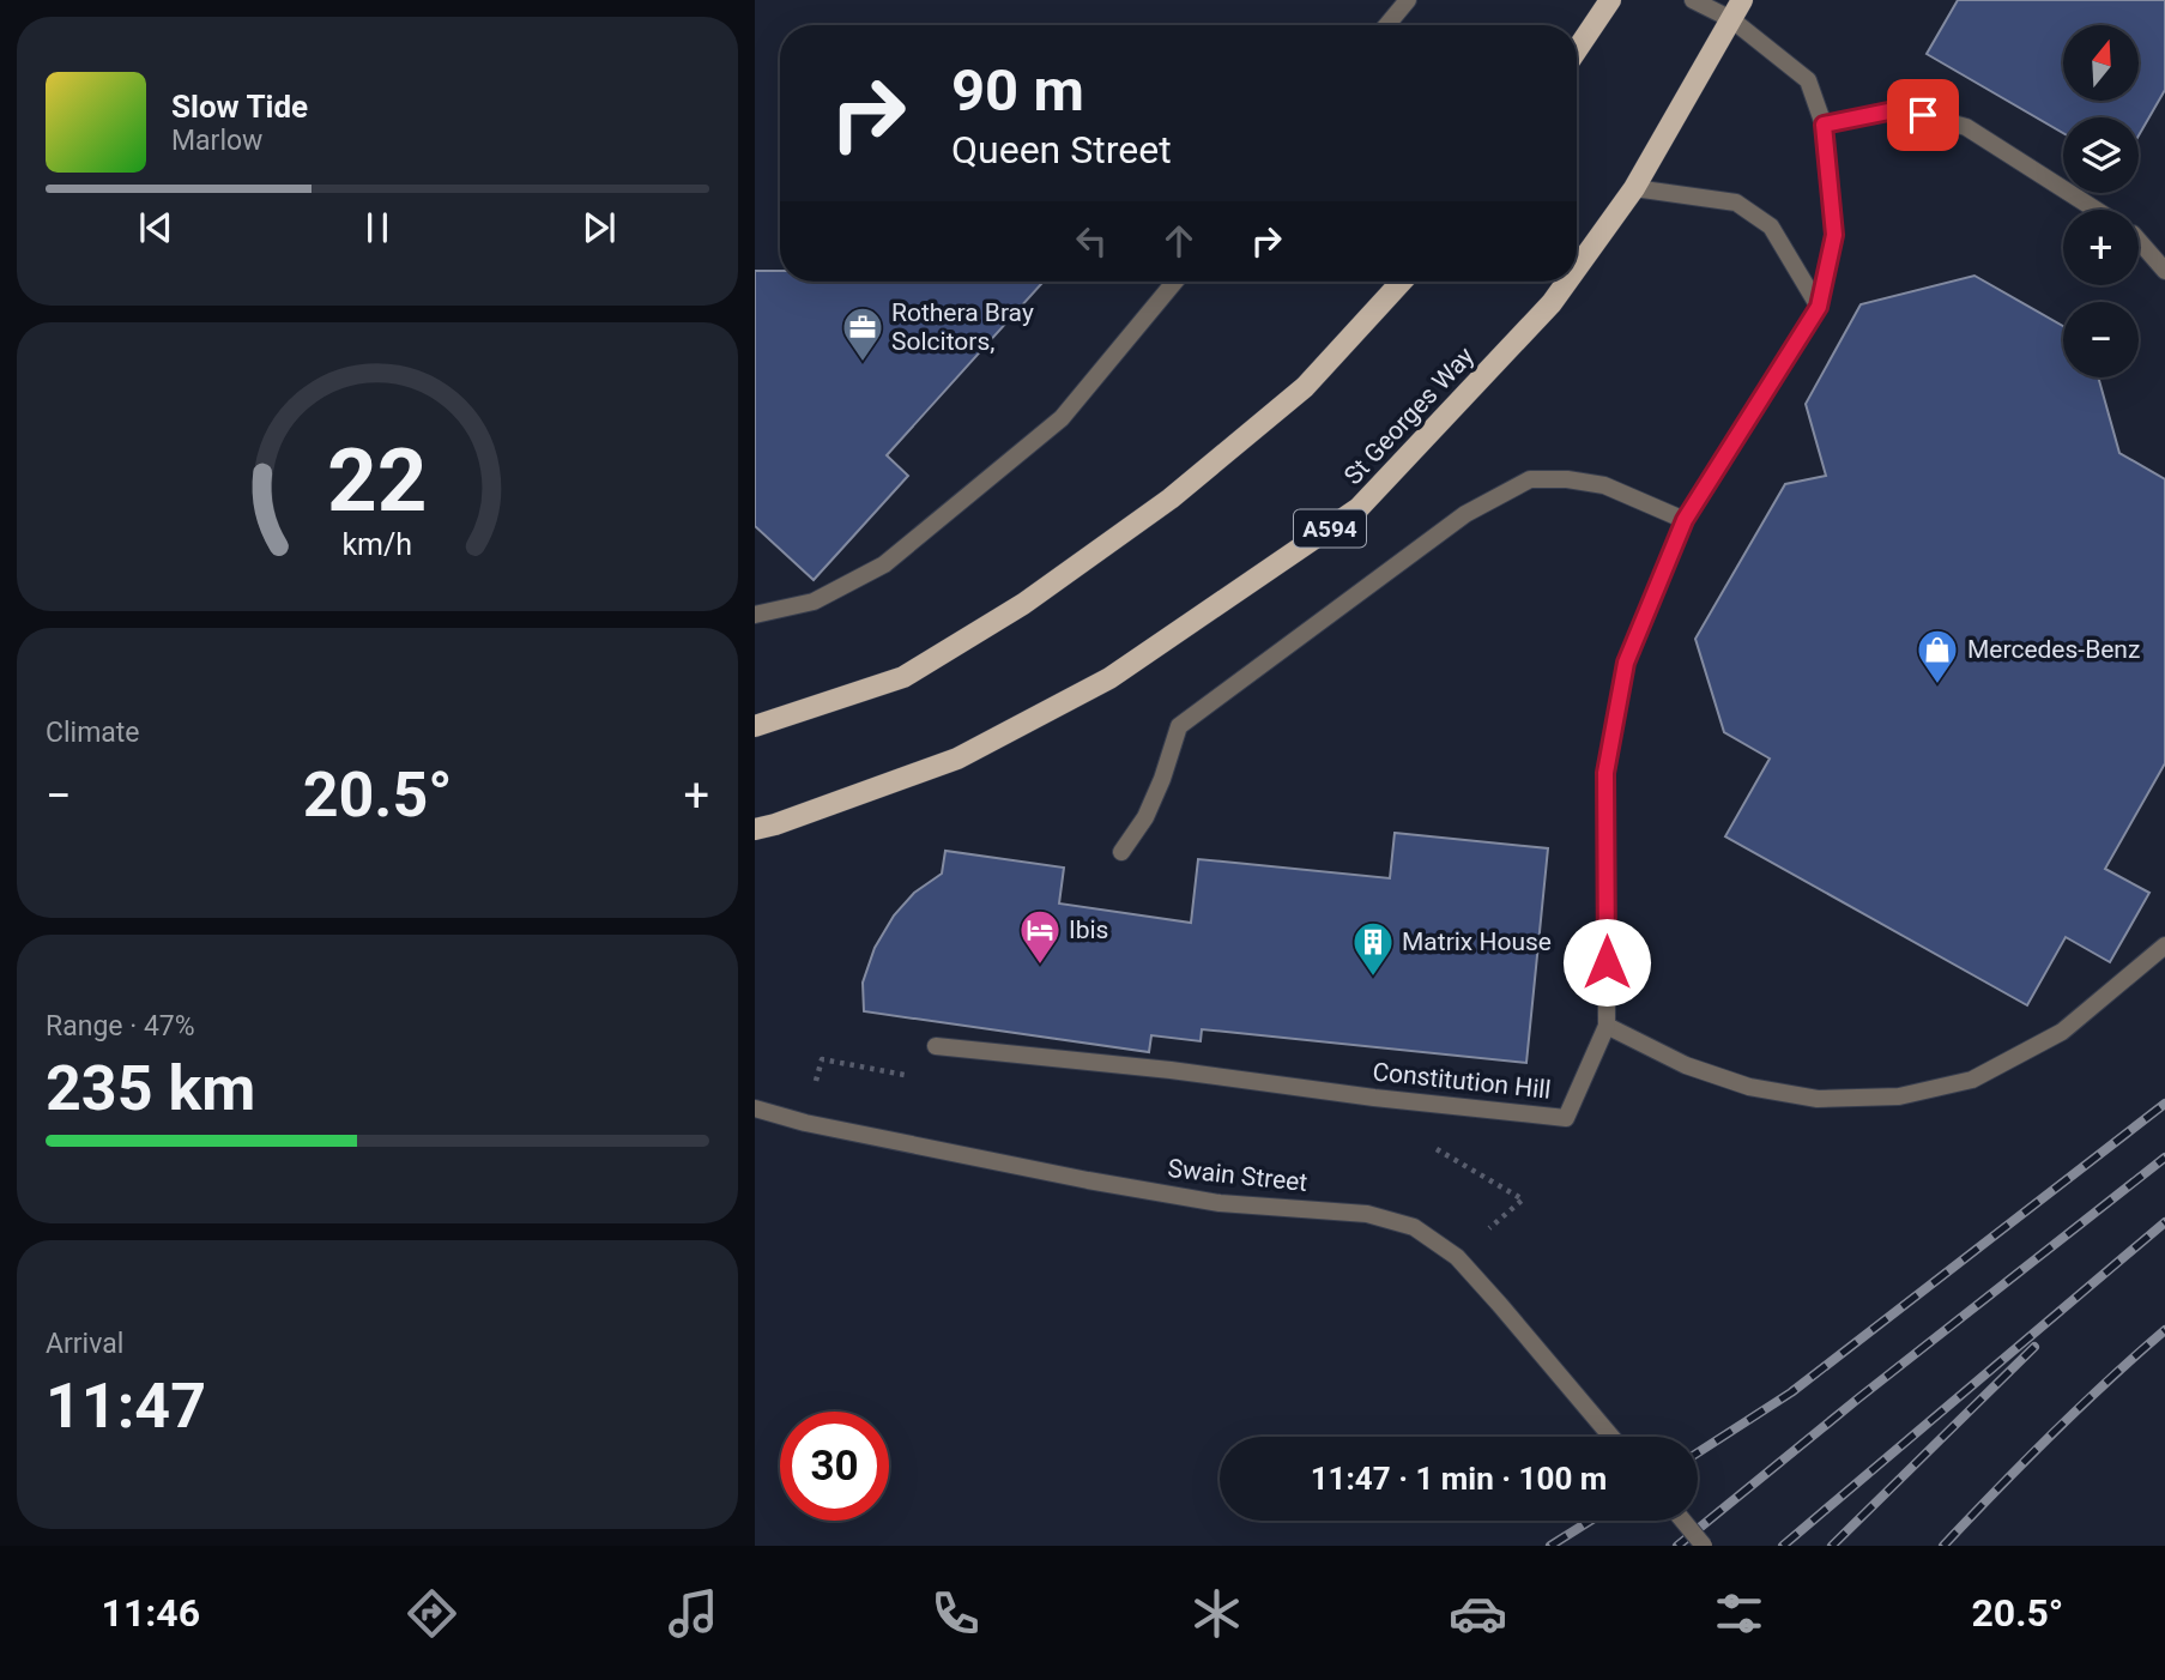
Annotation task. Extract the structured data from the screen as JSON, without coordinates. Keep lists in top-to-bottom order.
{
  "streets": {
    "main road": ["St Georges Way", "A594"],
    "street": ["Constitution Hill", "Swain Street"]
  },
  "crossings": [
    ["St Georges Way", "Constitution Hill"]
  ],
  "places": {
    "office": ["Rothera Bray Solcitors,"],
    "shop": ["Mercedes-Benz"],
    "hotel": ["Ibis"],
    "building": ["Matrix House"]
  },
  "north": "top",
  "page": {
    "map_buttons": ["+", "−"],
    "turn": ["90 m", "Queen Street"],
    "song": ["Slow Tide", "Marlow"],
    "tile": [
      "Climate",
      ["Range · 47%", "235 km"],
      ["Arrival", "11:47"]
    ],
    "heat": ["−", "20.5°", "+"],
    "limit": "30",
    "trip": "11:47 · 1 min · 100 m",
    "tabs": ["11:46", "20.5°"],
    "gauge": ["22", "km/h"]
  }
}
